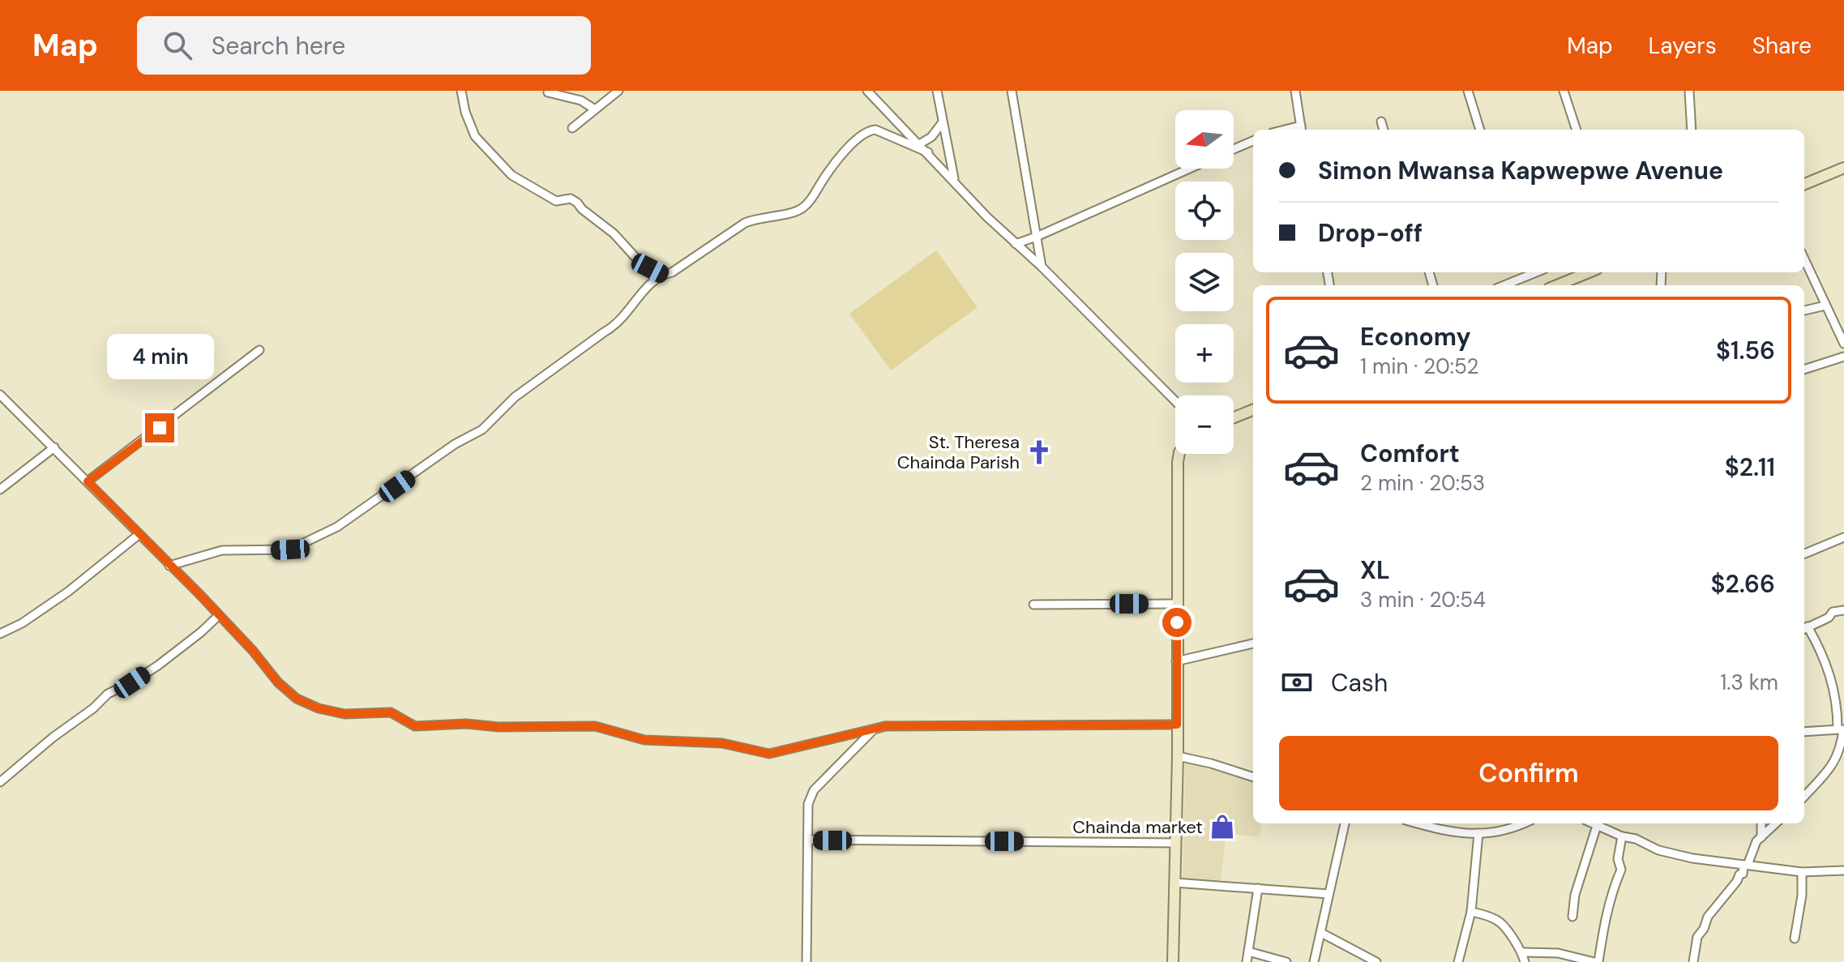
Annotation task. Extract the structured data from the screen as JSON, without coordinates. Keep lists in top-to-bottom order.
{
  "places": {
    "church": ["St. Theresa Chainda Parish"],
    "shop": ["Chainda market"]
  },
  "north": "left",
  "page": {
    "header": "Map",
    "search": "Search here",
    "nav": ["Map", "Layers", "Share"],
    "map_buttons": ["+", "−"],
    "banner": ["Simon Mwansa Kapwepwe Avenue", "Drop-off"],
    "list": [
      {
        "name": "Economy",
        "note": "1 min · 20:52",
        "value": "$1.56"
      },
      {
        "name": "Comfort",
        "note": "2 min · 20:53",
        "value": "$2.11"
      },
      {
        "name": "XL",
        "note": "3 min · 20:54",
        "value": "$2.66"
      }
    ],
    "bubble": "4 min",
    "pay": ["Cash", "1.3 km"],
    "buttons": "Confirm"
  }
}
